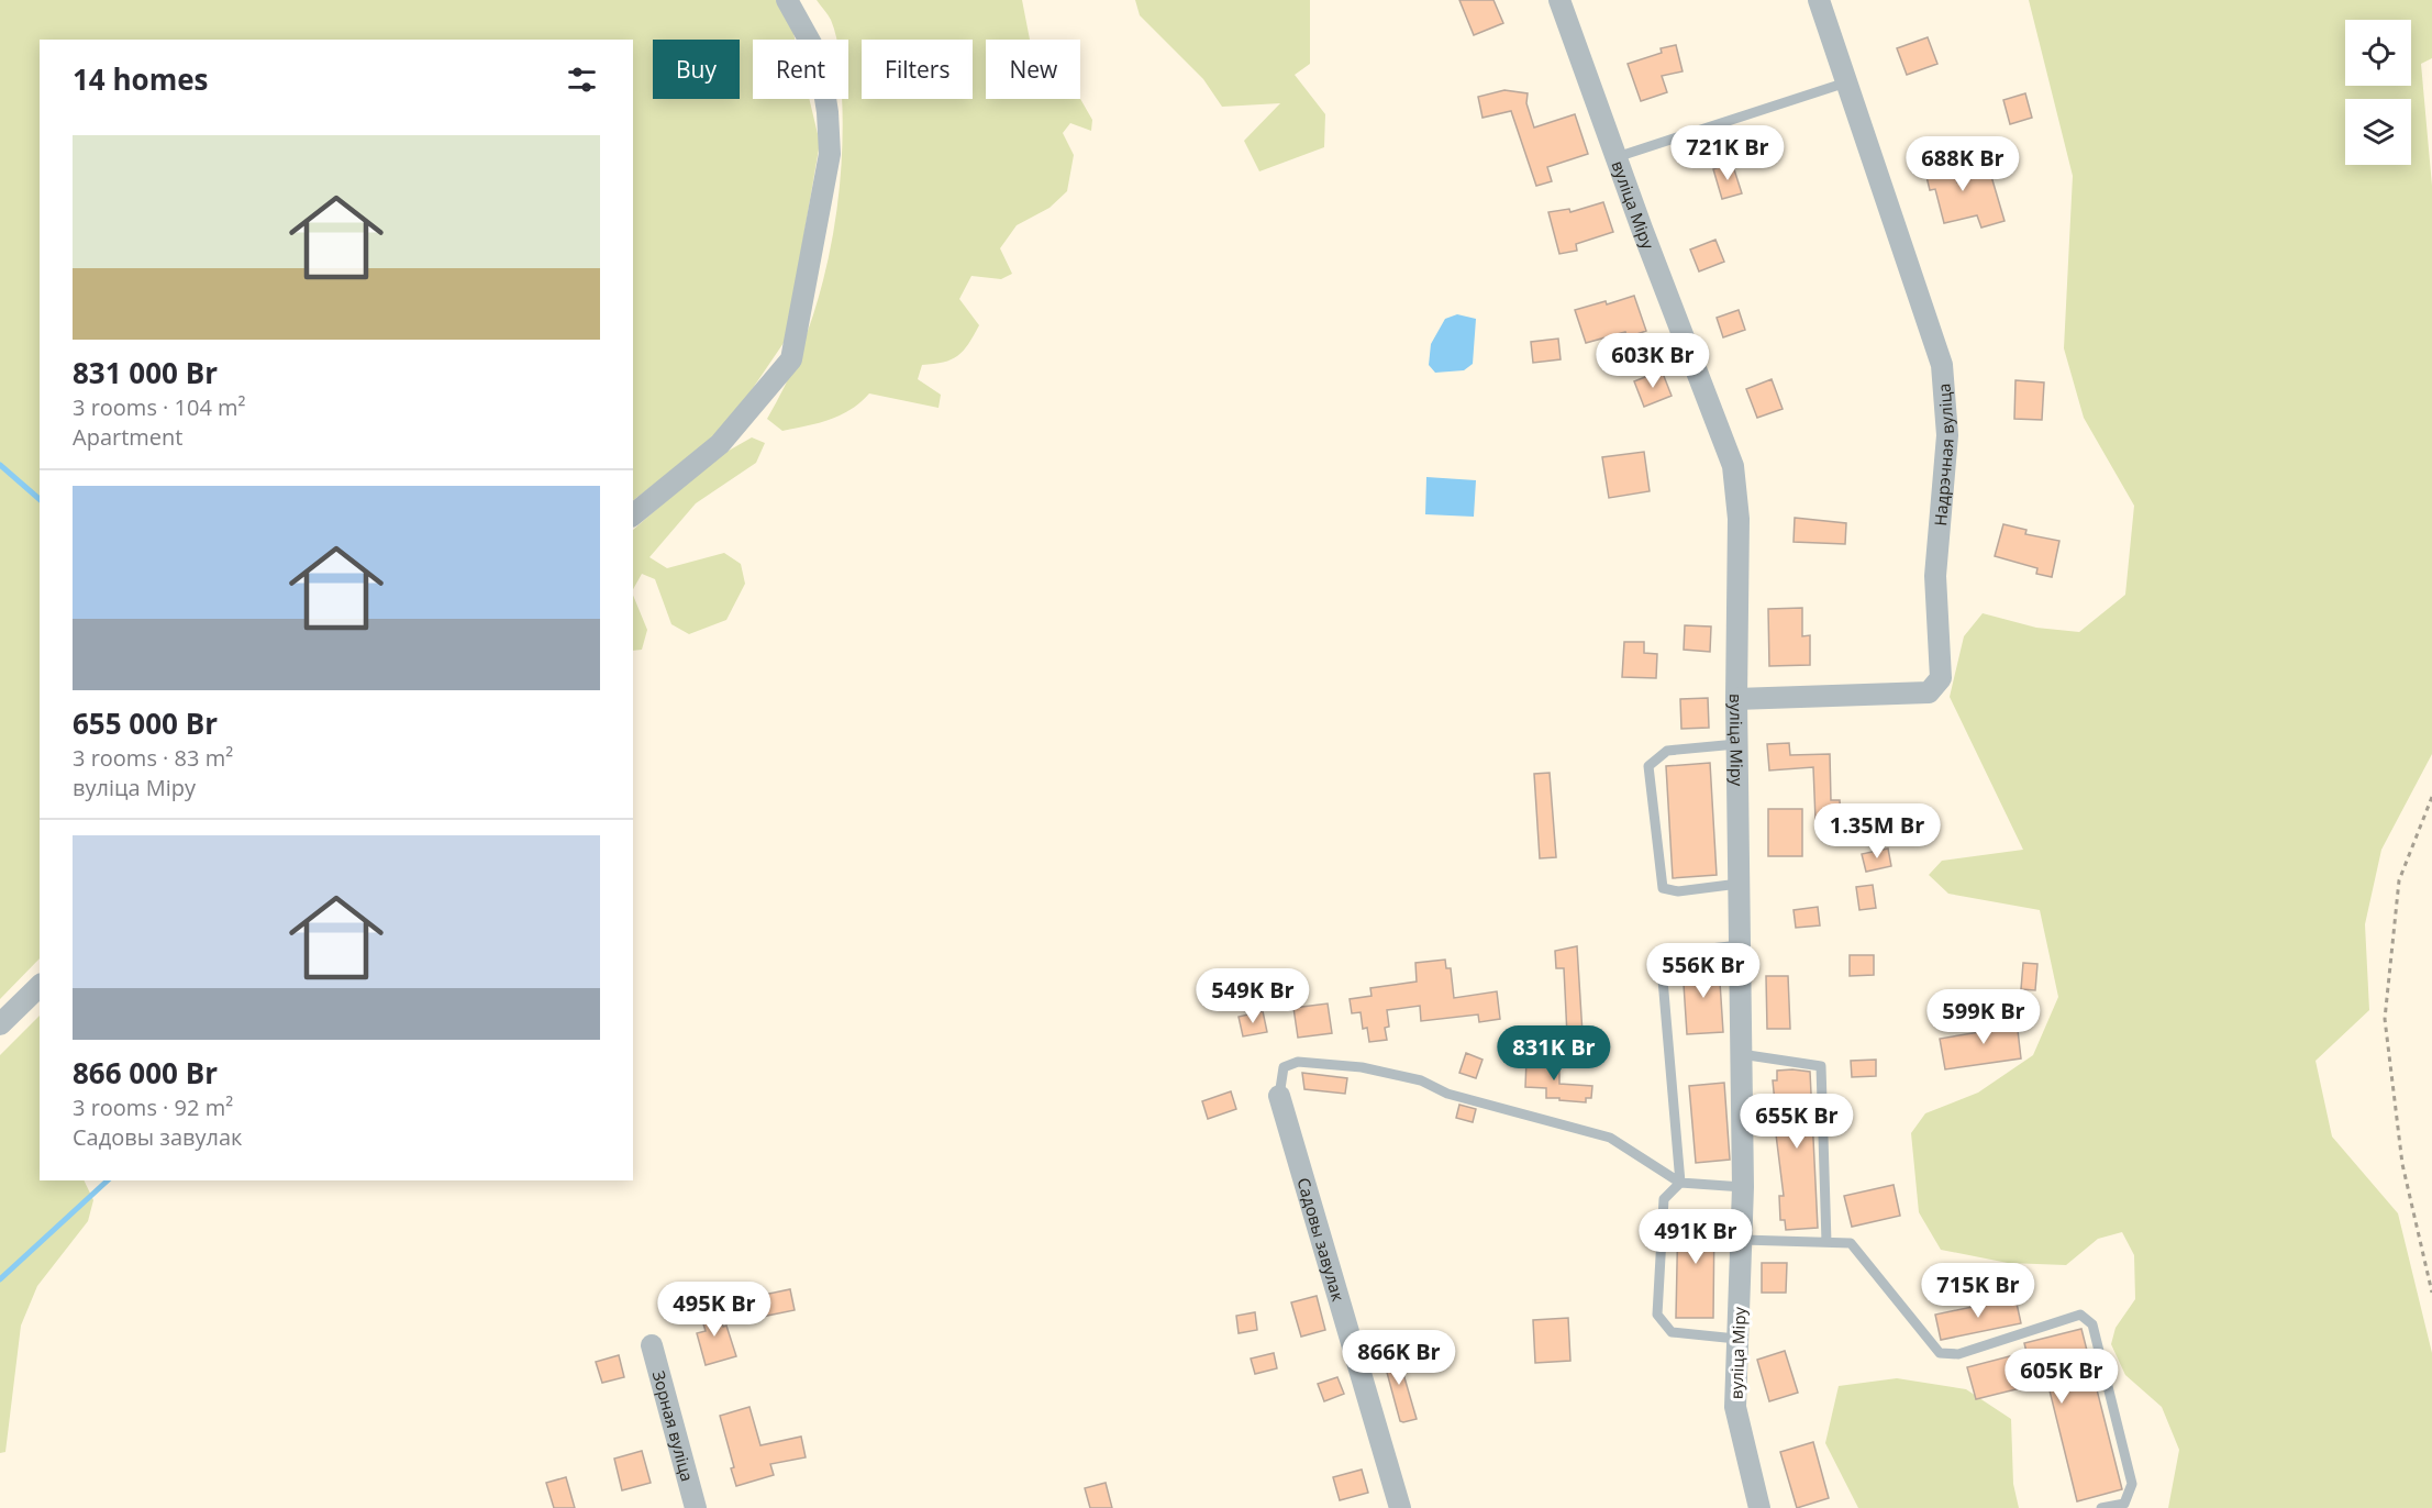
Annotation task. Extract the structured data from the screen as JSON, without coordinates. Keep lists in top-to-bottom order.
{
  "streets": {
    "street": [
      "вуліца Міру",
      "Надрэчная вуліца",
      "Садовы завулак",
      "Зорная вуліца"
    ]
  },
  "crossings": [
    ["вуліца Міру", "Надрэчная вуліца"]
  ],
  "page": {
    "chip": [
      "Buy",
      "Rent",
      "Filters",
      "New"
    ],
    "heading": "14 homes",
    "list": [
      {
        "name": "831 000 Br",
        "note": "3 rooms · 104 m² · Apartment"
      },
      {
        "name": "655 000 Br",
        "note": "3 rooms · 83 m² · вуліца Міру"
      },
      {
        "name": "866 000 Br",
        "note": "3 rooms · 92 m² · Садовы завулак"
      }
    ],
    "price": [
      "721K Br",
      "688K Br",
      "603K Br",
      "1.35M Br",
      "556K Br",
      "549K Br",
      "599K Br",
      "831K Br",
      "655K Br",
      "491K Br",
      "715K Br",
      "495K Br",
      "866K Br",
      "605K Br"
    ]
  }
}
